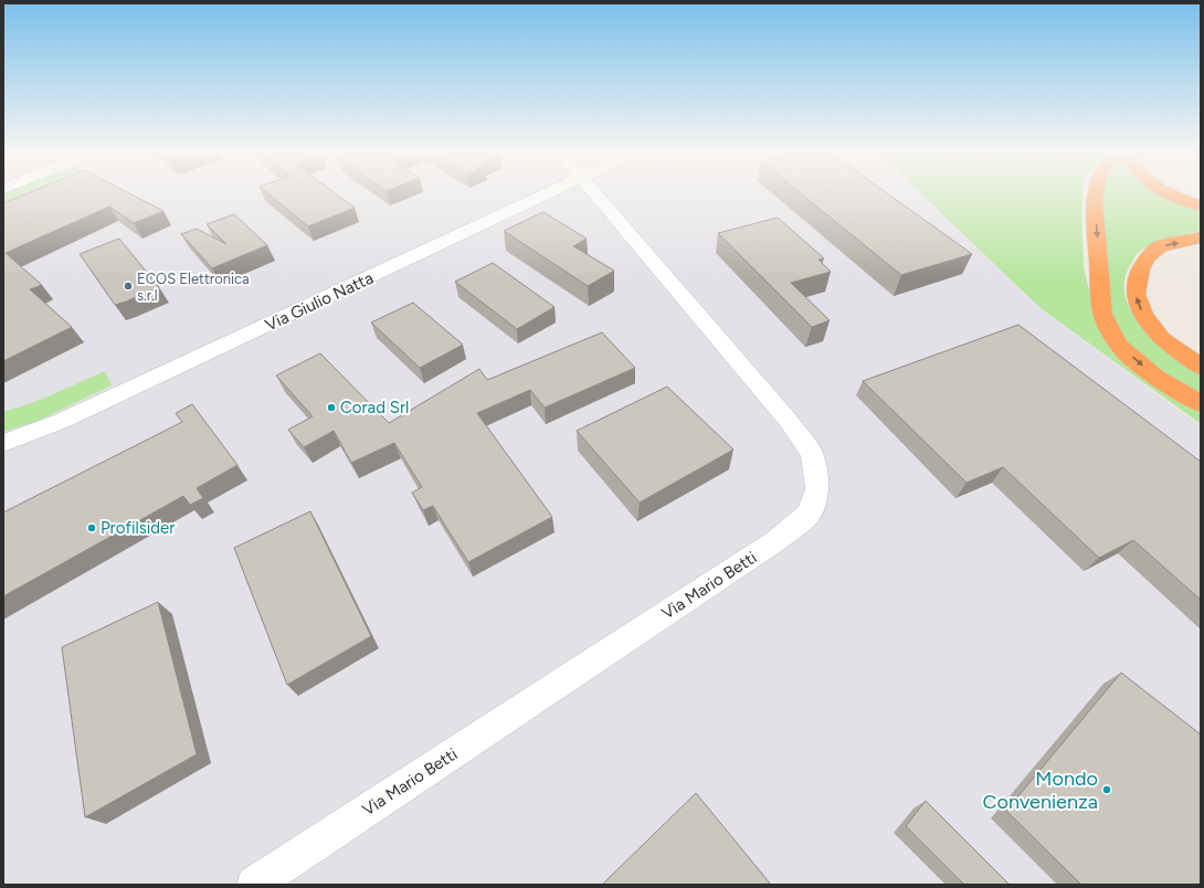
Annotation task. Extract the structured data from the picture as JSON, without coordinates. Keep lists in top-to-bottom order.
{
  "streets": {
    "street": ["Via Giulio Natta", "Via Mario Betti"]
  },
  "places": [
    "ECOS Elettronica s.r.l",
    "Corad Srl",
    "Profilsider",
    "Mondo Convenienza"
  ]
}
